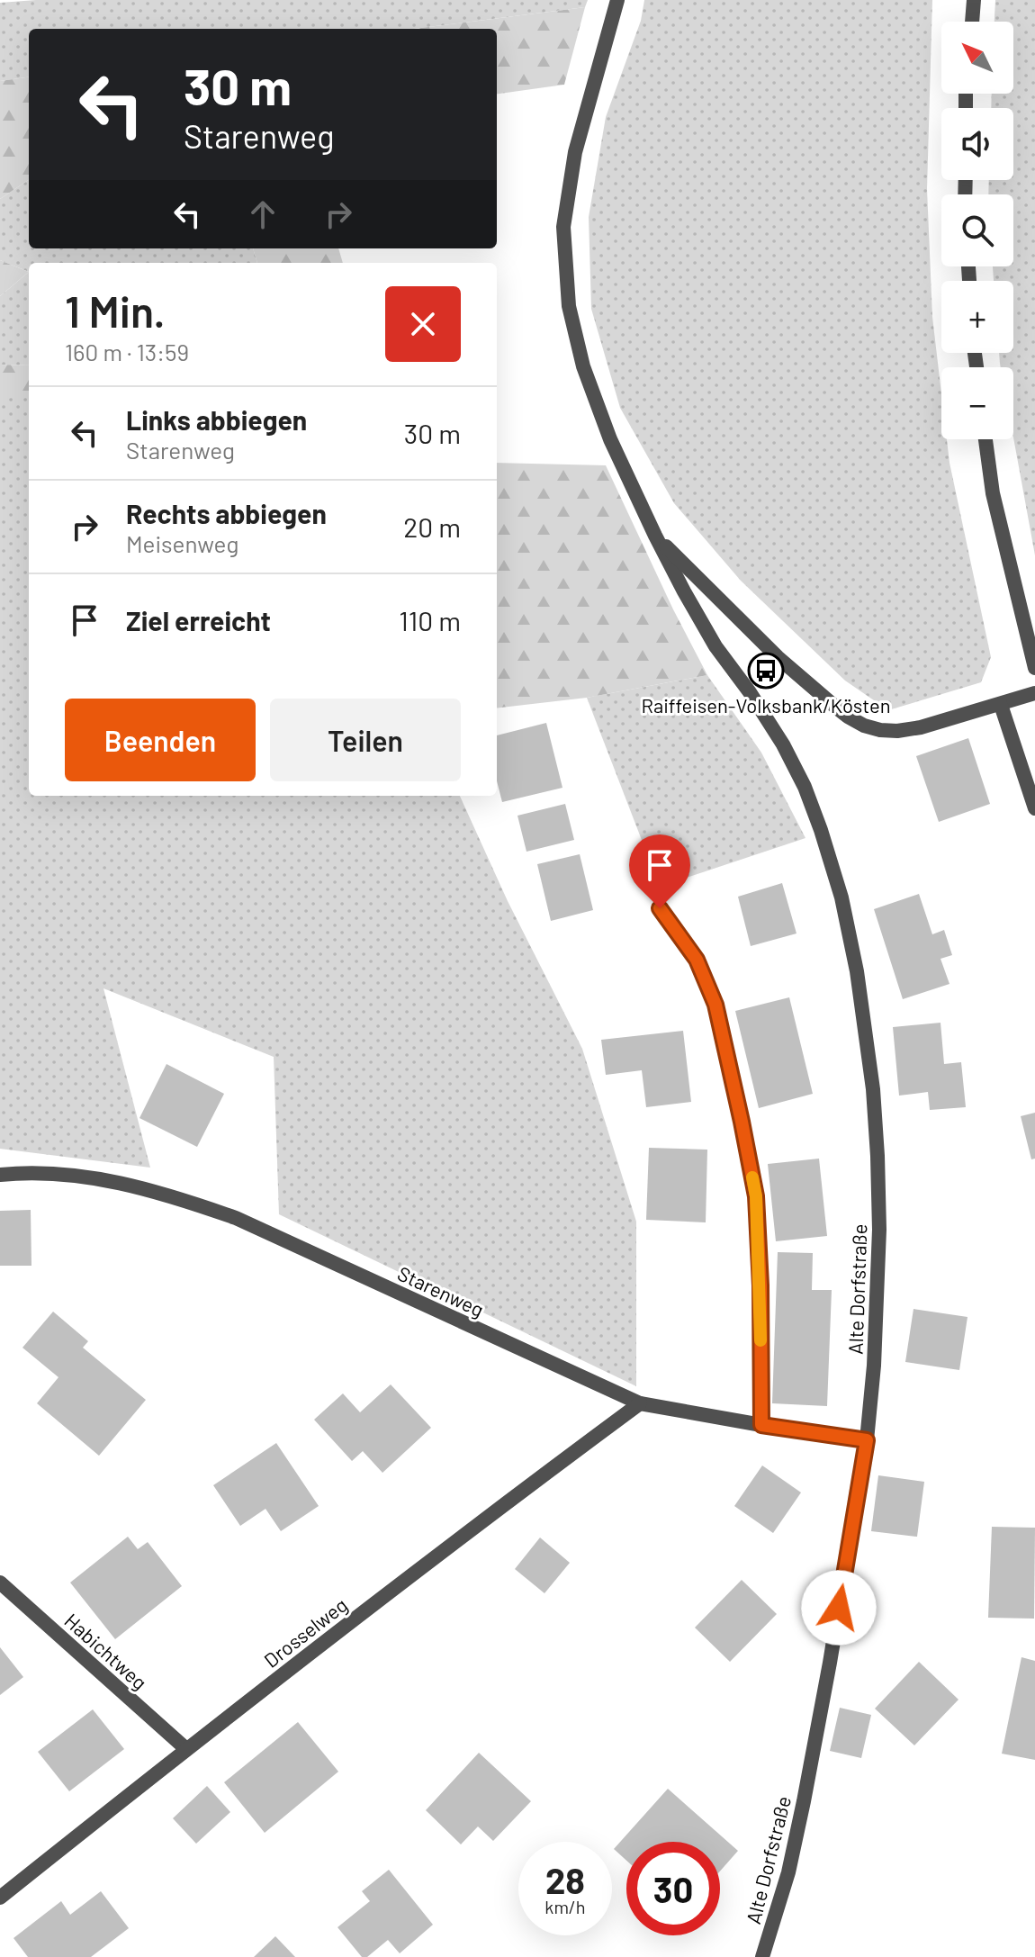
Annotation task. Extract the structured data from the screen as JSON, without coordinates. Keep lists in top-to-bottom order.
{
  "streets": {
    "street": [
      "Alte Dorfstraße",
      "Starenweg",
      "Drosselweg",
      "Habichtweg"
    ]
  },
  "crossings": [
    ["Alte Dorfstraße", "Starenweg"],
    ["Starenweg", "Drosselweg"],
    ["Drosselweg", "Habichtweg"]
  ],
  "places": {
    "bus stop": ["Raiffeisen-Volksbank/Kösten"]
  },
  "north": "top left",
  "page": {
    "map_buttons": ["+", "−"],
    "turn": ["30 m", "Starenweg"],
    "heading": ["1 Min.", "160 m · 13:59"],
    "list": [
      {
        "name": "Links abbiegen",
        "note": "Starenweg",
        "value": "30 m"
      },
      {
        "name": "Rechts abbiegen",
        "note": "Meisenweg",
        "value": "20 m"
      },
      {
        "name": "Ziel erreicht",
        "value": "110 m"
      }
    ],
    "buttons": ["Beenden", "Teilen"],
    "speed": "28 km/h",
    "limit": "30"
  }
}
